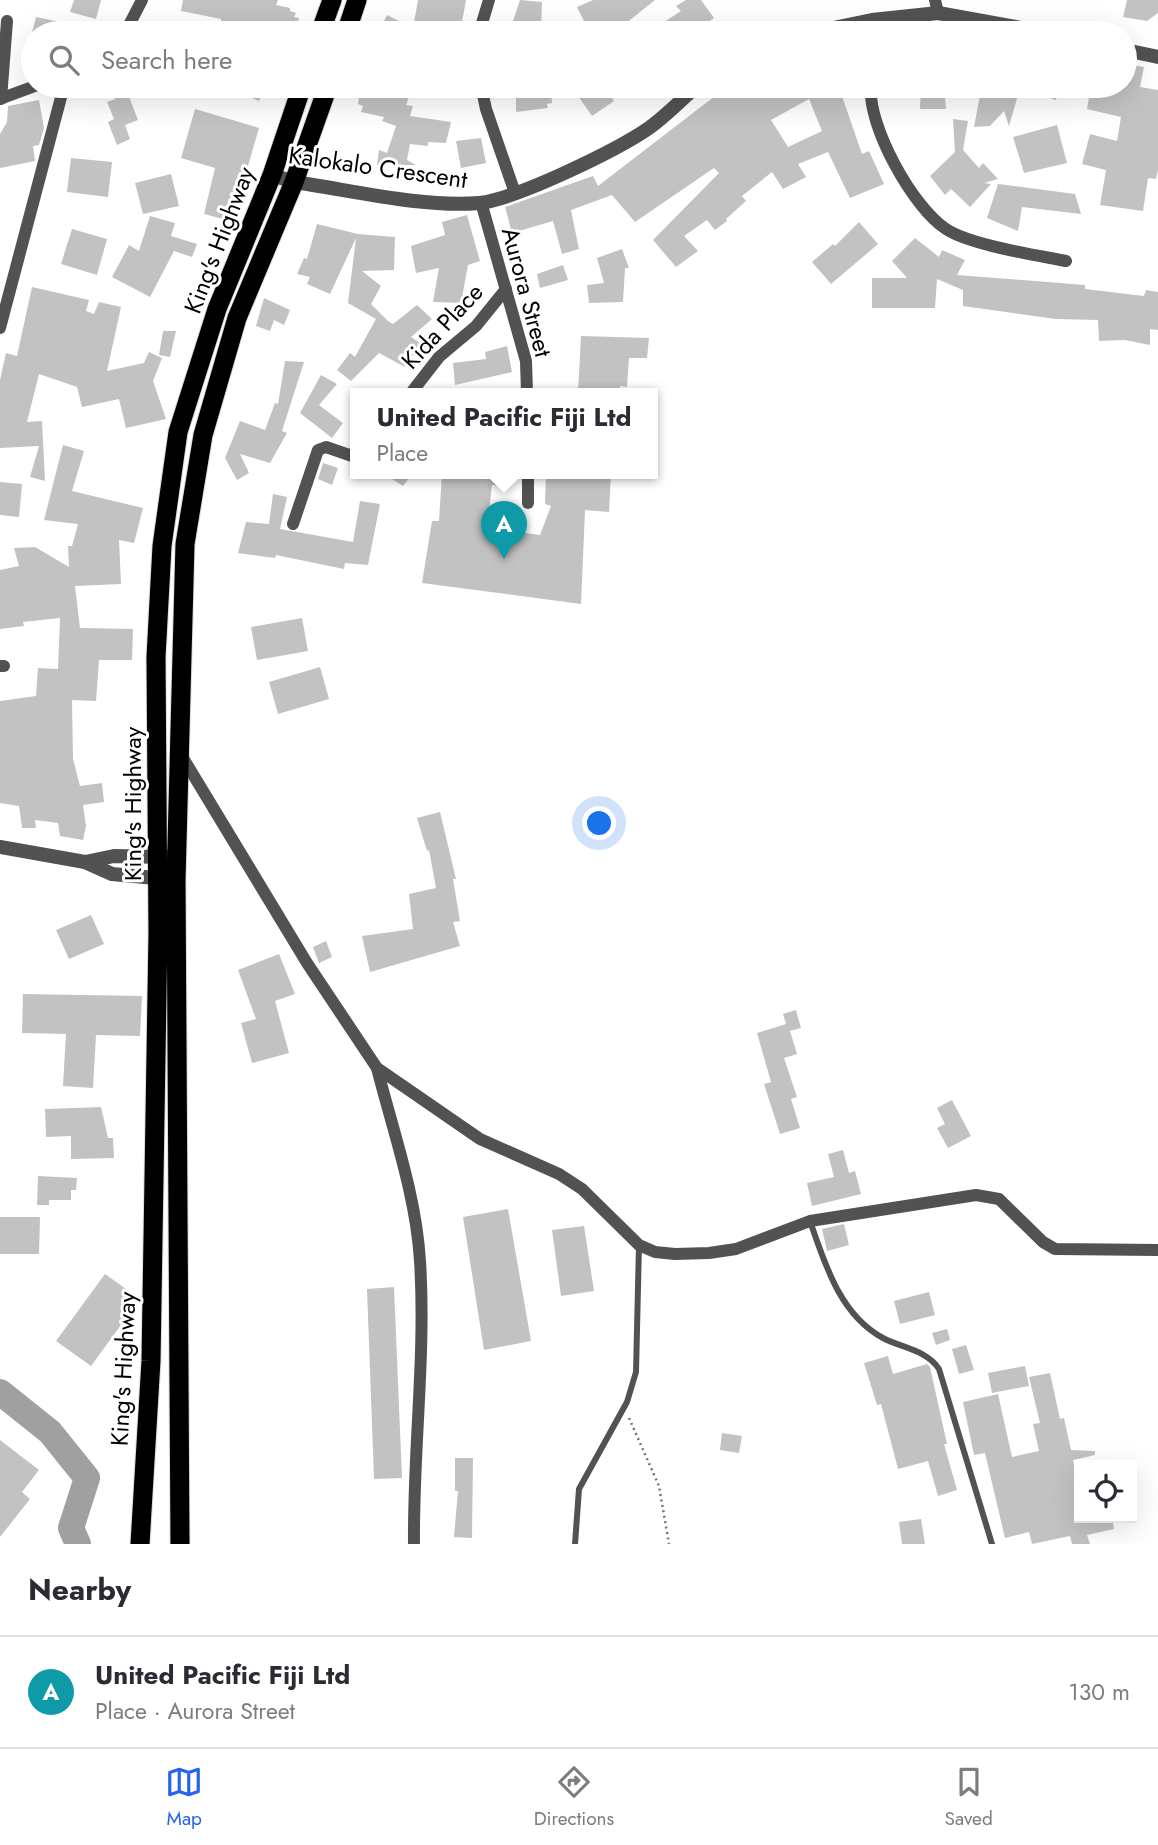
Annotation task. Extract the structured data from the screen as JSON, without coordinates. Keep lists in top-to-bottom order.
{
  "streets": {
    "highway": ["King's Highway"],
    "street": ["Kalokalo Crescent", "Aurora Street", "Kida Place"]
  },
  "crossings": [
    ["Kalokalo Crescent", "King's Highway"],
    ["Kalokalo Crescent", "Aurora Street"],
    ["Aurora Street", "Kida Place"]
  ],
  "page": {
    "search": "Search here",
    "popup": ["United Pacific Fiji Ltd", "Place"],
    "pins": "A",
    "heading": "Nearby",
    "list": [
      {
        "mark": "A",
        "name": "United Pacific Fiji Ltd",
        "note": "Place · Aurora Street",
        "value": "130 m"
      }
    ],
    "nav": ["Map", "Directions", "Saved"]
  }
}
